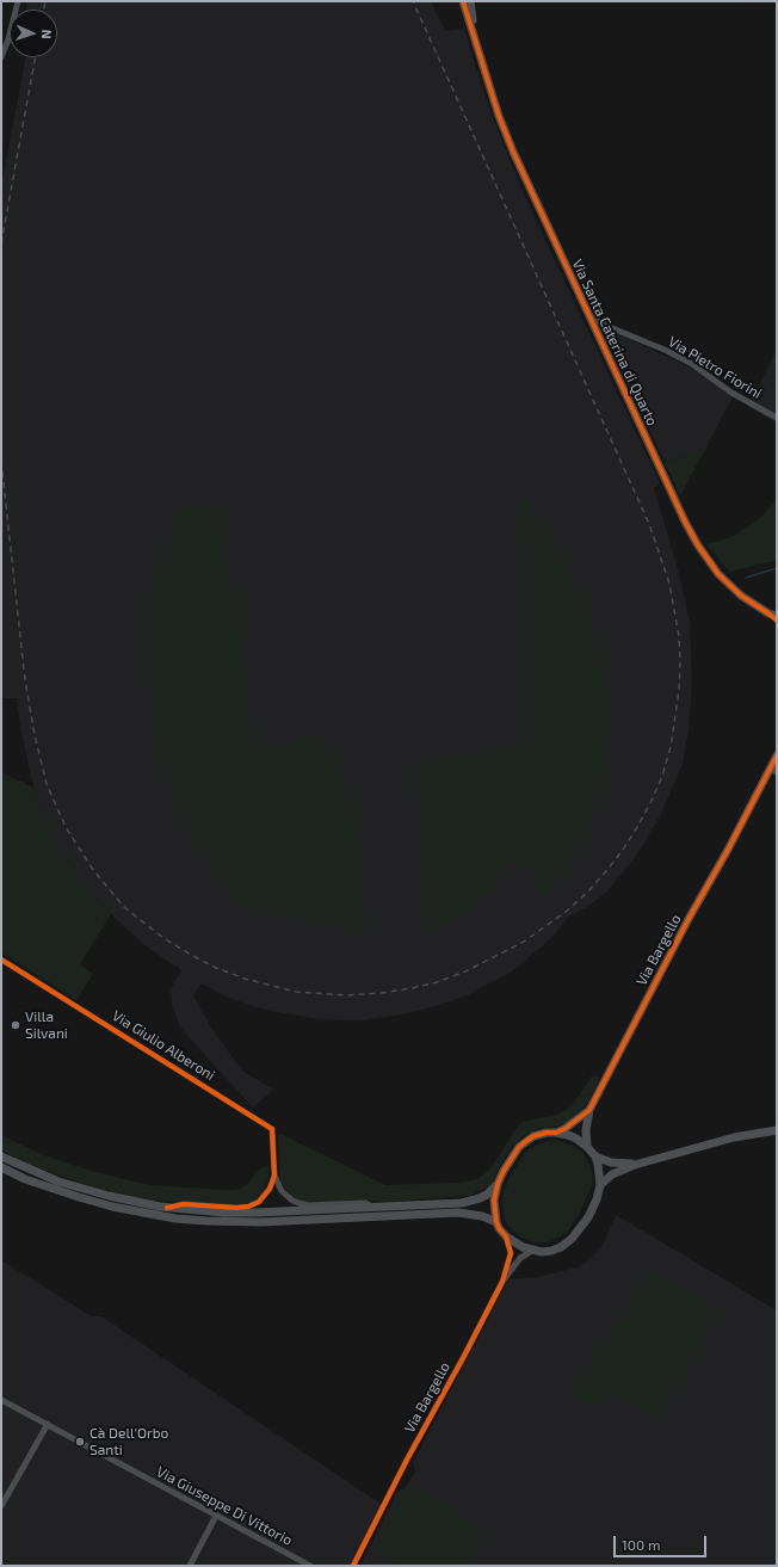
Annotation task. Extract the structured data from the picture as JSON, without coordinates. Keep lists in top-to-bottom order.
{
  "streets": {
    "main road": ["Via Santa Caterina di Quarto", "Via Bargello"],
    "street": ["Via Pietro Fiorini", "Via Giulio Alberoni", "Via Giuseppe Di Vittorio"]
  },
  "crossings": [
    ["Via Santa Caterina di Quarto", "Via Pietro Fiorini"]
  ],
  "places": ["Villa Silvani", "Cà Dell'Orbo Santi"],
  "scale_bar": "100 m",
  "north": "right"
}
